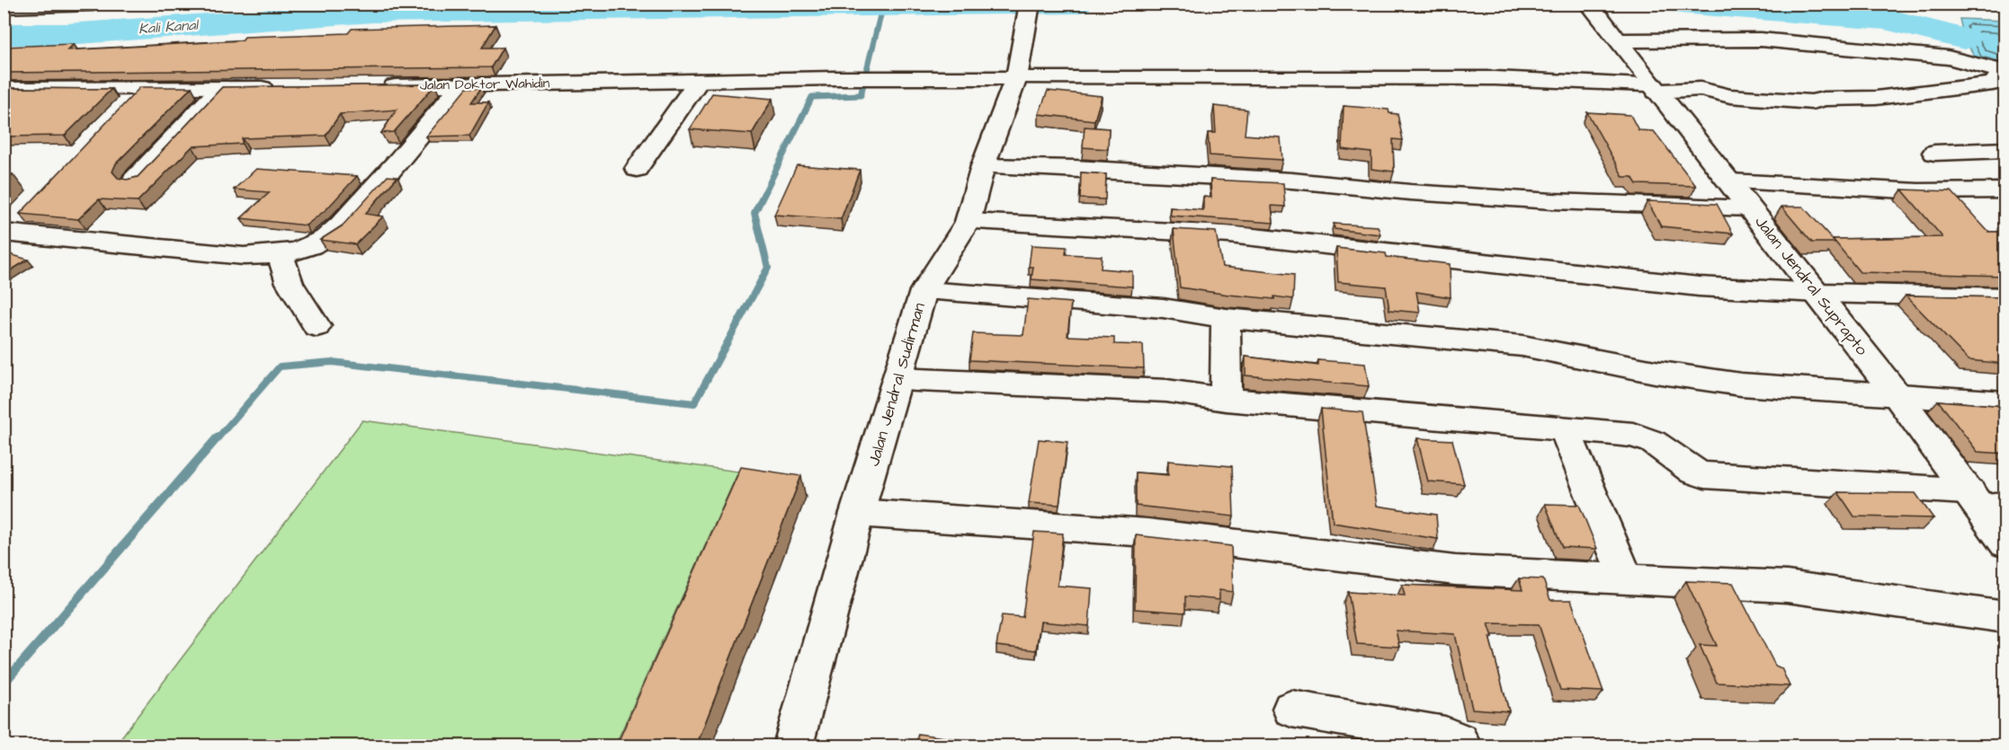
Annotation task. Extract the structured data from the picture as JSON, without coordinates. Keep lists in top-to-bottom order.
{
  "streets": {
    "street": ["Jalan Doktor Wahidin", "Jalan Jendral Suprapto", "Jalan Jendral Sudirman"]
  },
  "crossings": [
    ["Jalan Doktor Wahidin", "Jalan Jendral Suprapto"],
    ["Jalan Doktor Wahidin", "Jalan Jendral Sudirman"]
  ],
  "water": ["Kali Kanal"]
}
